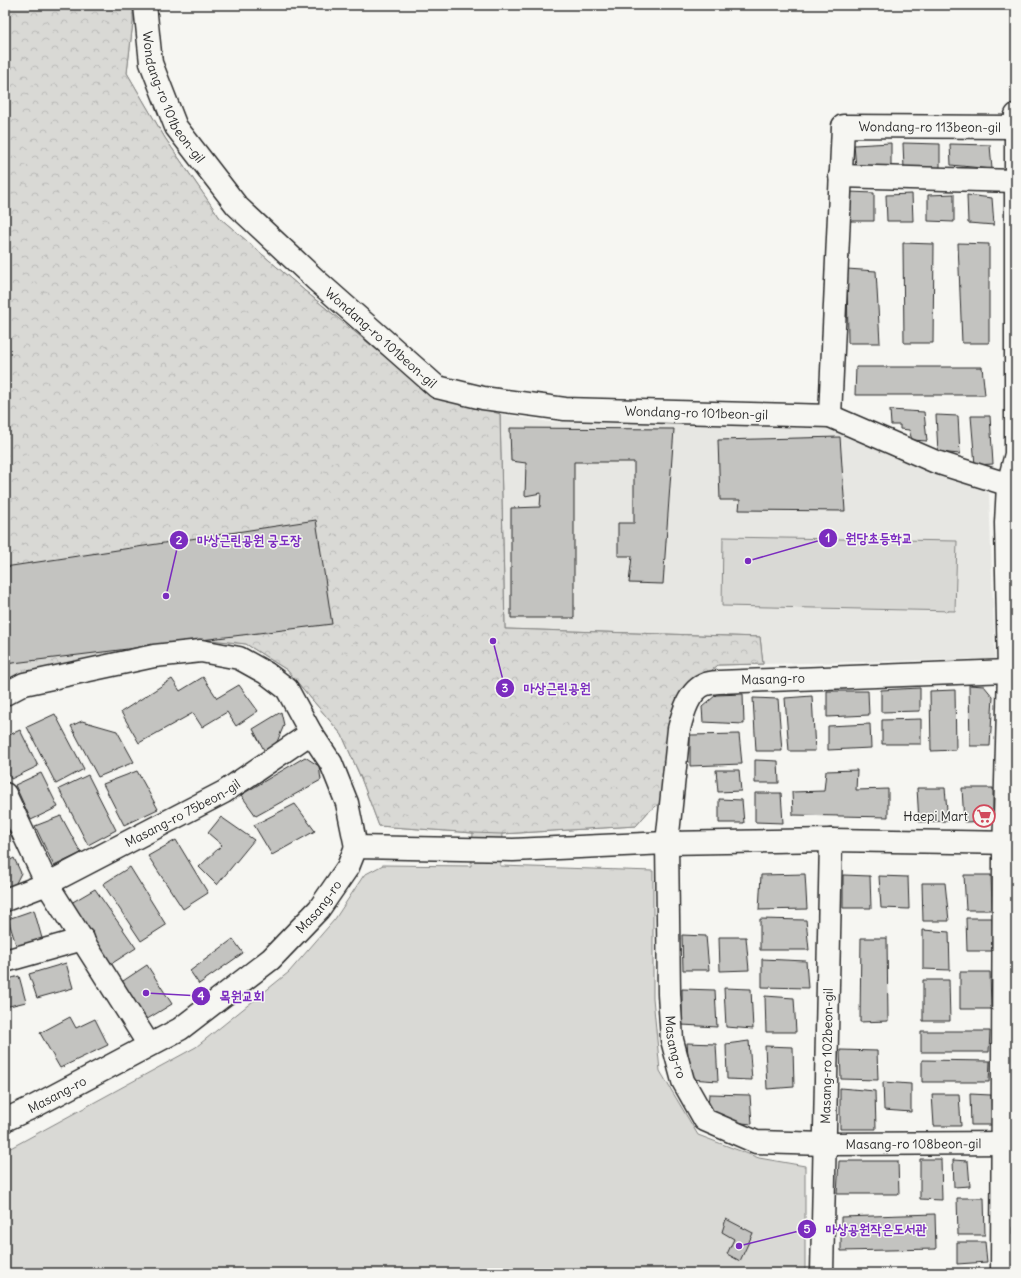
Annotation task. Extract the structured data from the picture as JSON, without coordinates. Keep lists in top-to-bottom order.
{
  "streets": {
    "street": [
      "Wondang-ro 101beon-gil",
      "Wondang-ro 113beon-gil",
      "Masang-ro",
      "Masang-ro 75beon-gil",
      "Masang-ro 102beon-gil",
      "Masang-ro 108beon-gil"
    ]
  },
  "crossings": [
    ["Masang-ro", "Masang-ro 102beon-gil"],
    ["Masang-ro", "Masang-ro 108beon-gil"],
    ["Masang-ro 102beon-gil", "Masang-ro 108beon-gil"]
  ],
  "places": {
    "other": [
      "원당초등학교",
      "마상근린공원 궁도장",
      "마상근린공원",
      "목원교회",
      "마상공원작은도서관"
    ],
    "supermarket": ["Haepi Mart"]
  }
}
